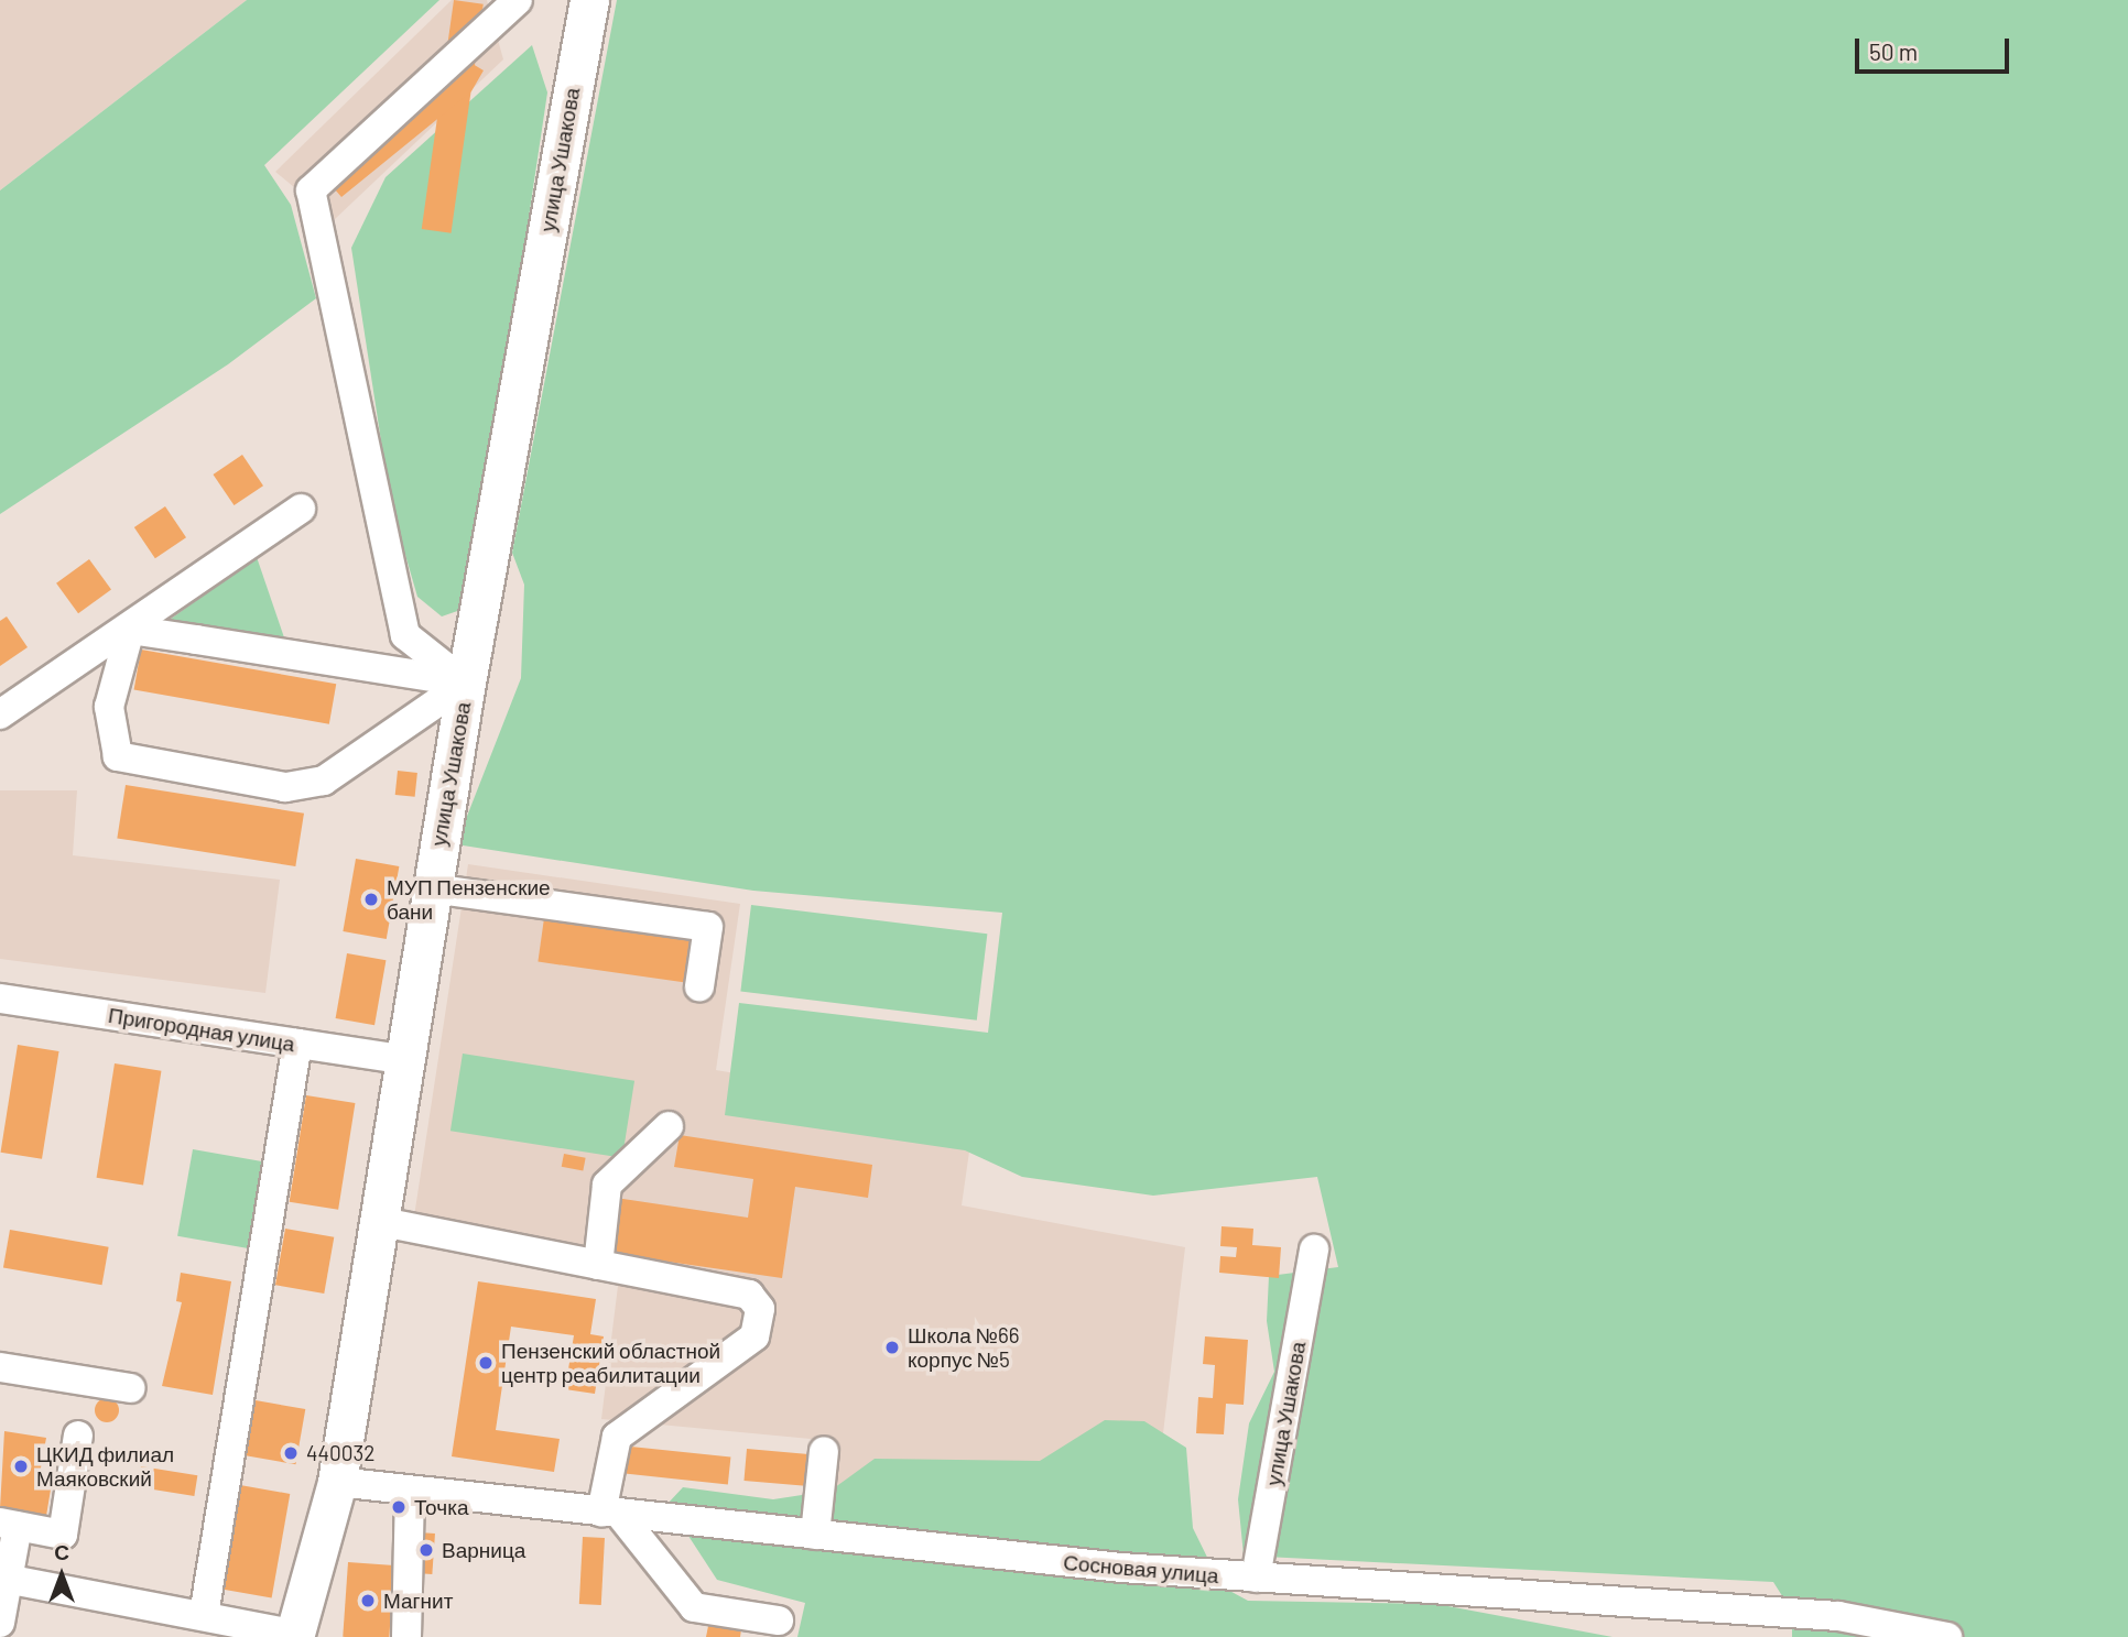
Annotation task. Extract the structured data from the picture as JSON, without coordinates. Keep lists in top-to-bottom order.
{
  "streets": {
    "main road": ["улица Ушакова"],
    "street": ["Пригородная улица", "Сосновая улица"]
  },
  "crossings": [
    ["улица Ушакова", "Пригородная улица"],
    ["улица Ушакова", "Сосновая улица"]
  ],
  "places": [
    "МУП Пензенские бани",
    "Школа №66 корпус №5",
    "Пензенский областной центр реабилитации",
    "440032",
    "ЦКИД филиал Маяковский",
    "Точка",
    "Варница",
    "Магнит"
  ],
  "scale_bar": "50 m",
  "north": "top"
}
